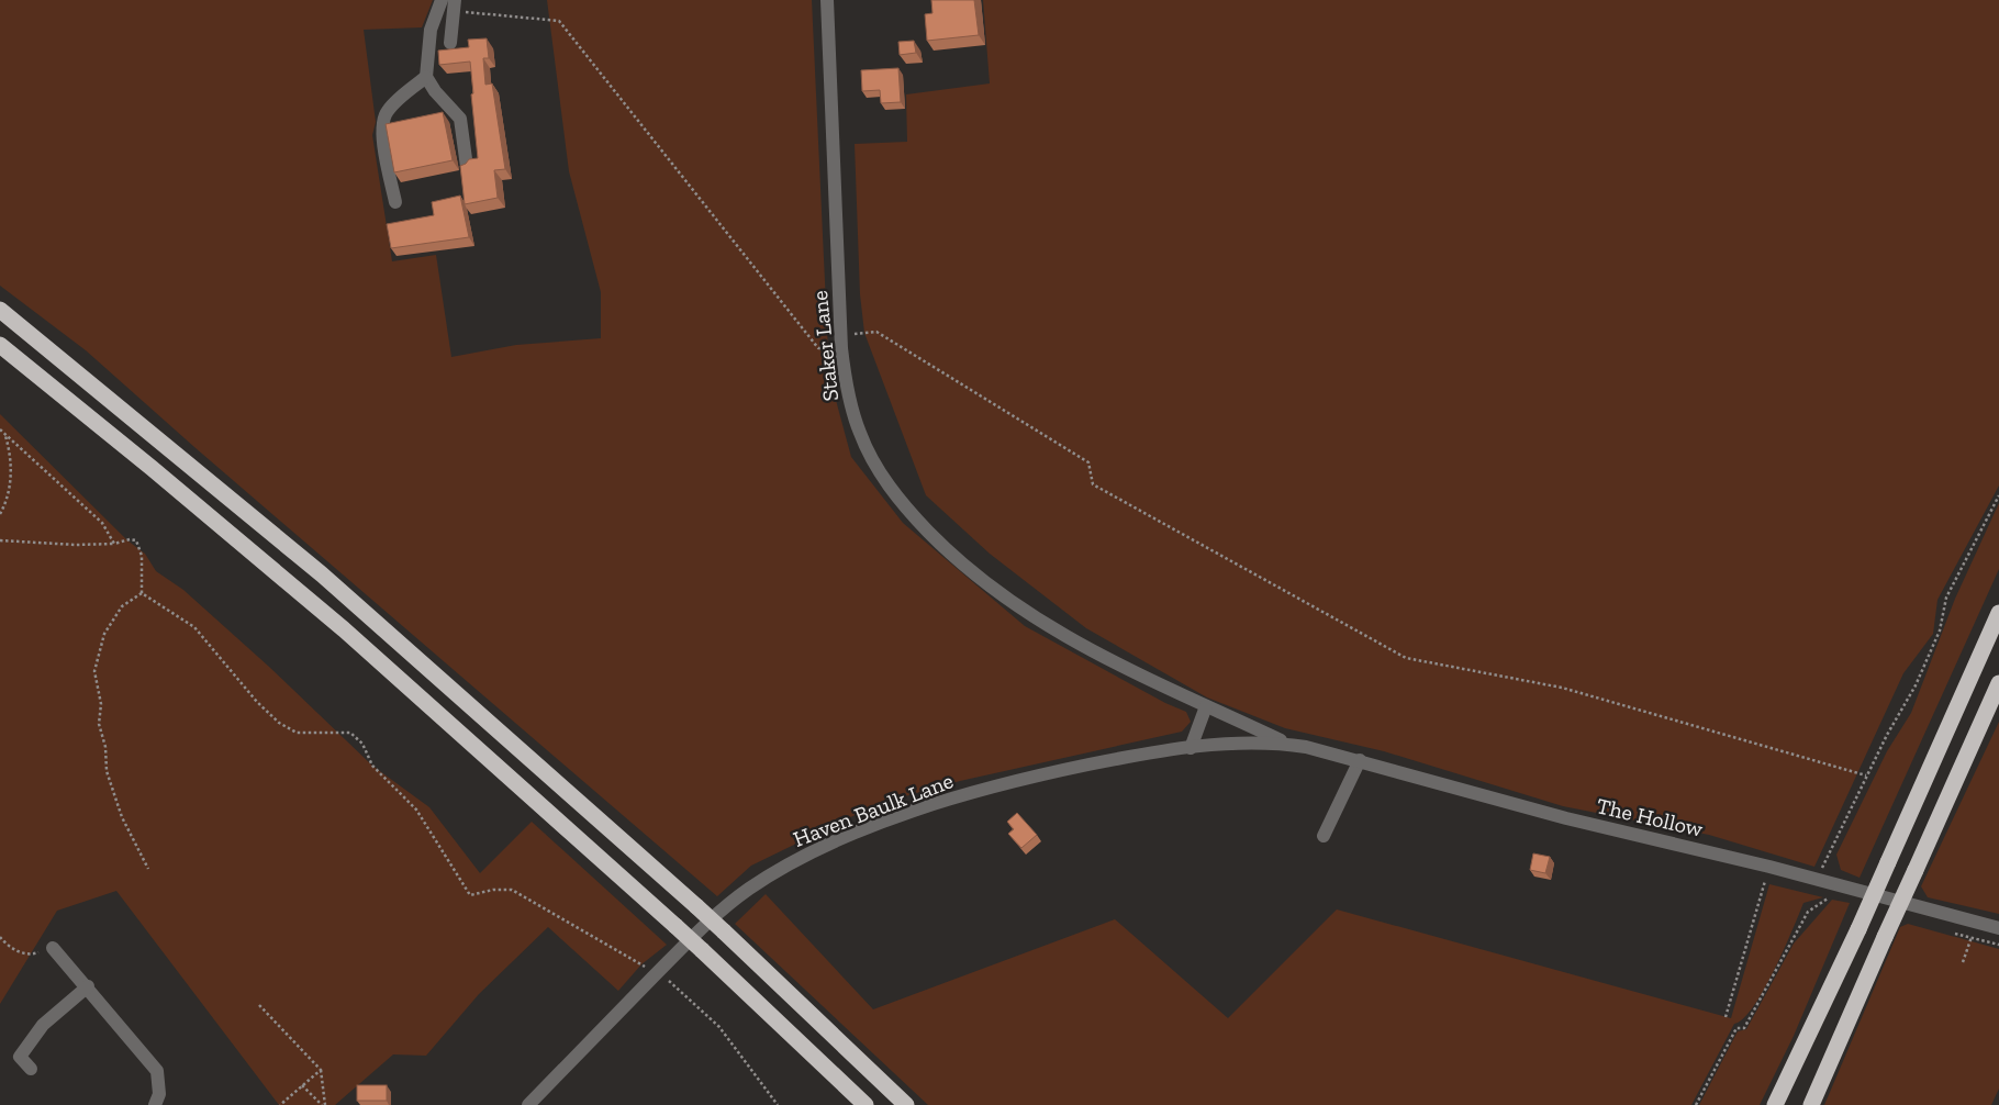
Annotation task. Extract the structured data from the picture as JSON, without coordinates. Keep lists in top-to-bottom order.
{
  "streets": {
    "street": ["Staker Lane", "Haven Baulk Lane", "The Hollow"]
  },
  "crossings": [
    ["Staker Lane", "Haven Baulk Lane"],
    ["Staker Lane", "The Hollow"],
    ["Haven Baulk Lane", "The Hollow"]
  ]
}
